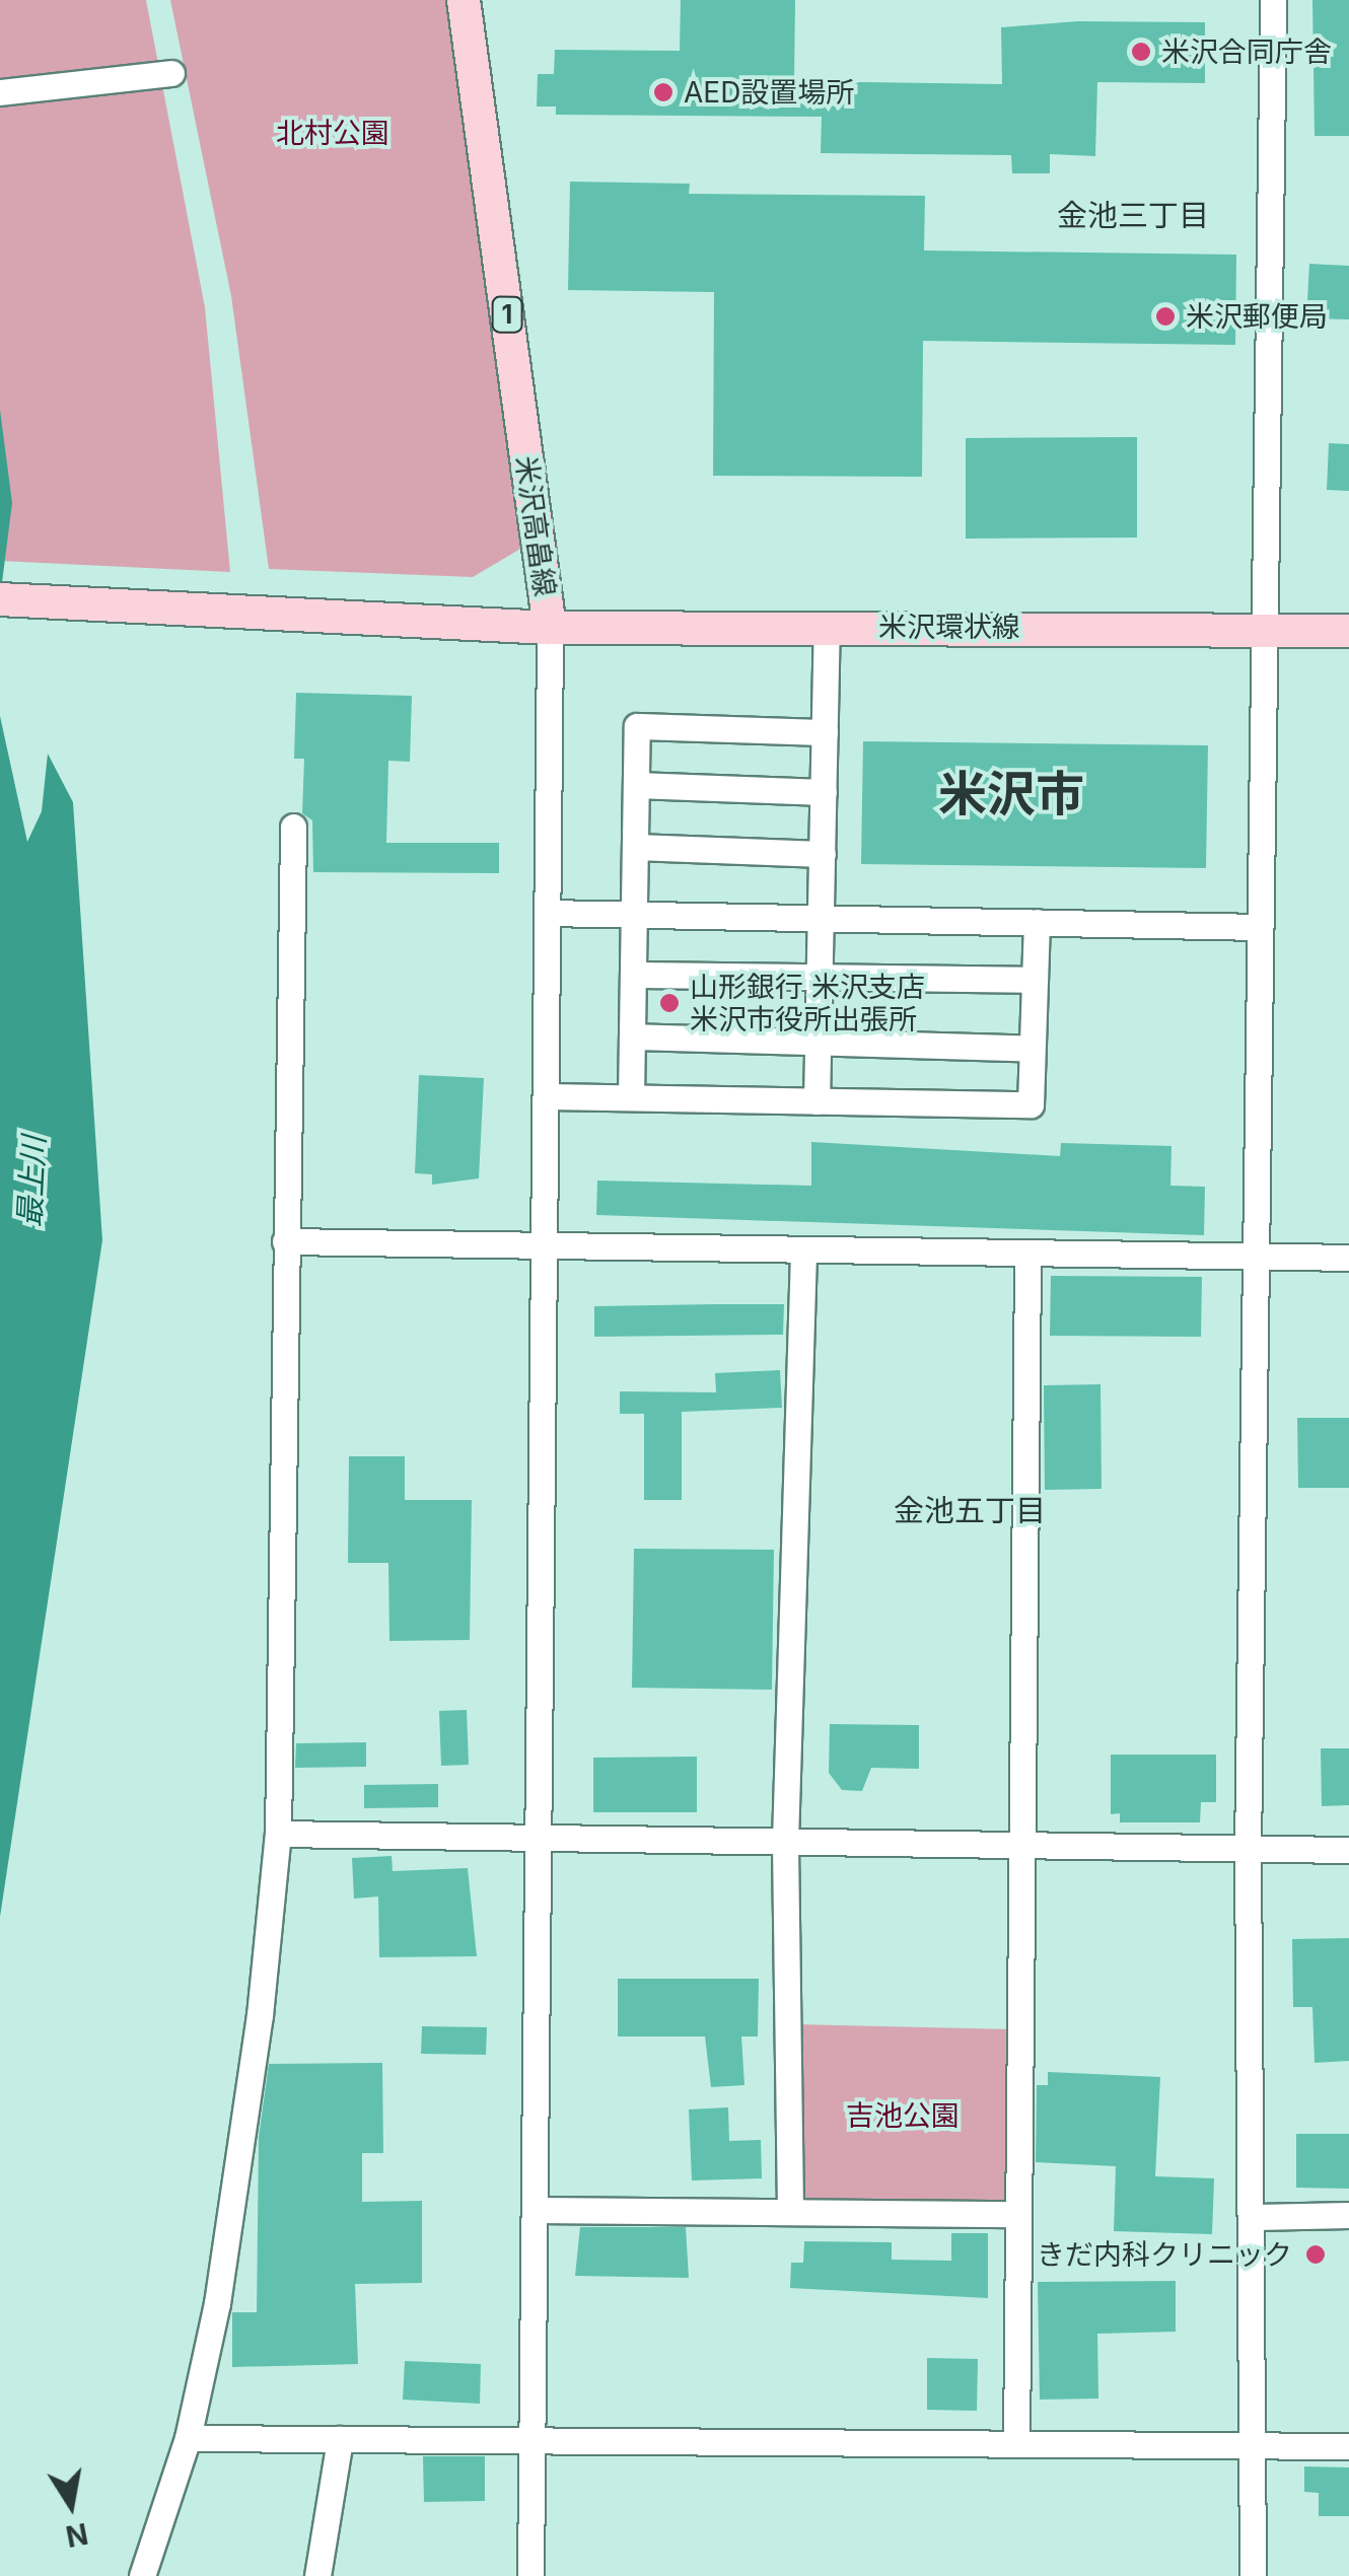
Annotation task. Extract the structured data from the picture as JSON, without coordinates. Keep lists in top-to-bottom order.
{
  "streets": {
    "main road": ["1", "米沢高畠線", "米沢環状線"]
  },
  "crossings": [
    ["米沢高畠線", "米沢環状線"]
  ],
  "districts": ["金池三丁目", "米沢市", "金池五丁目"],
  "water": ["最上川"],
  "parks": ["北村公園", "吉池公園"],
  "places": [
    "米沢合同庁舎",
    "AED設置場所",
    "米沢郵便局",
    "山形銀行 米沢支店 米沢市役所出張所",
    "きだ内科クリニック"
  ],
  "north": "bottom"
}
